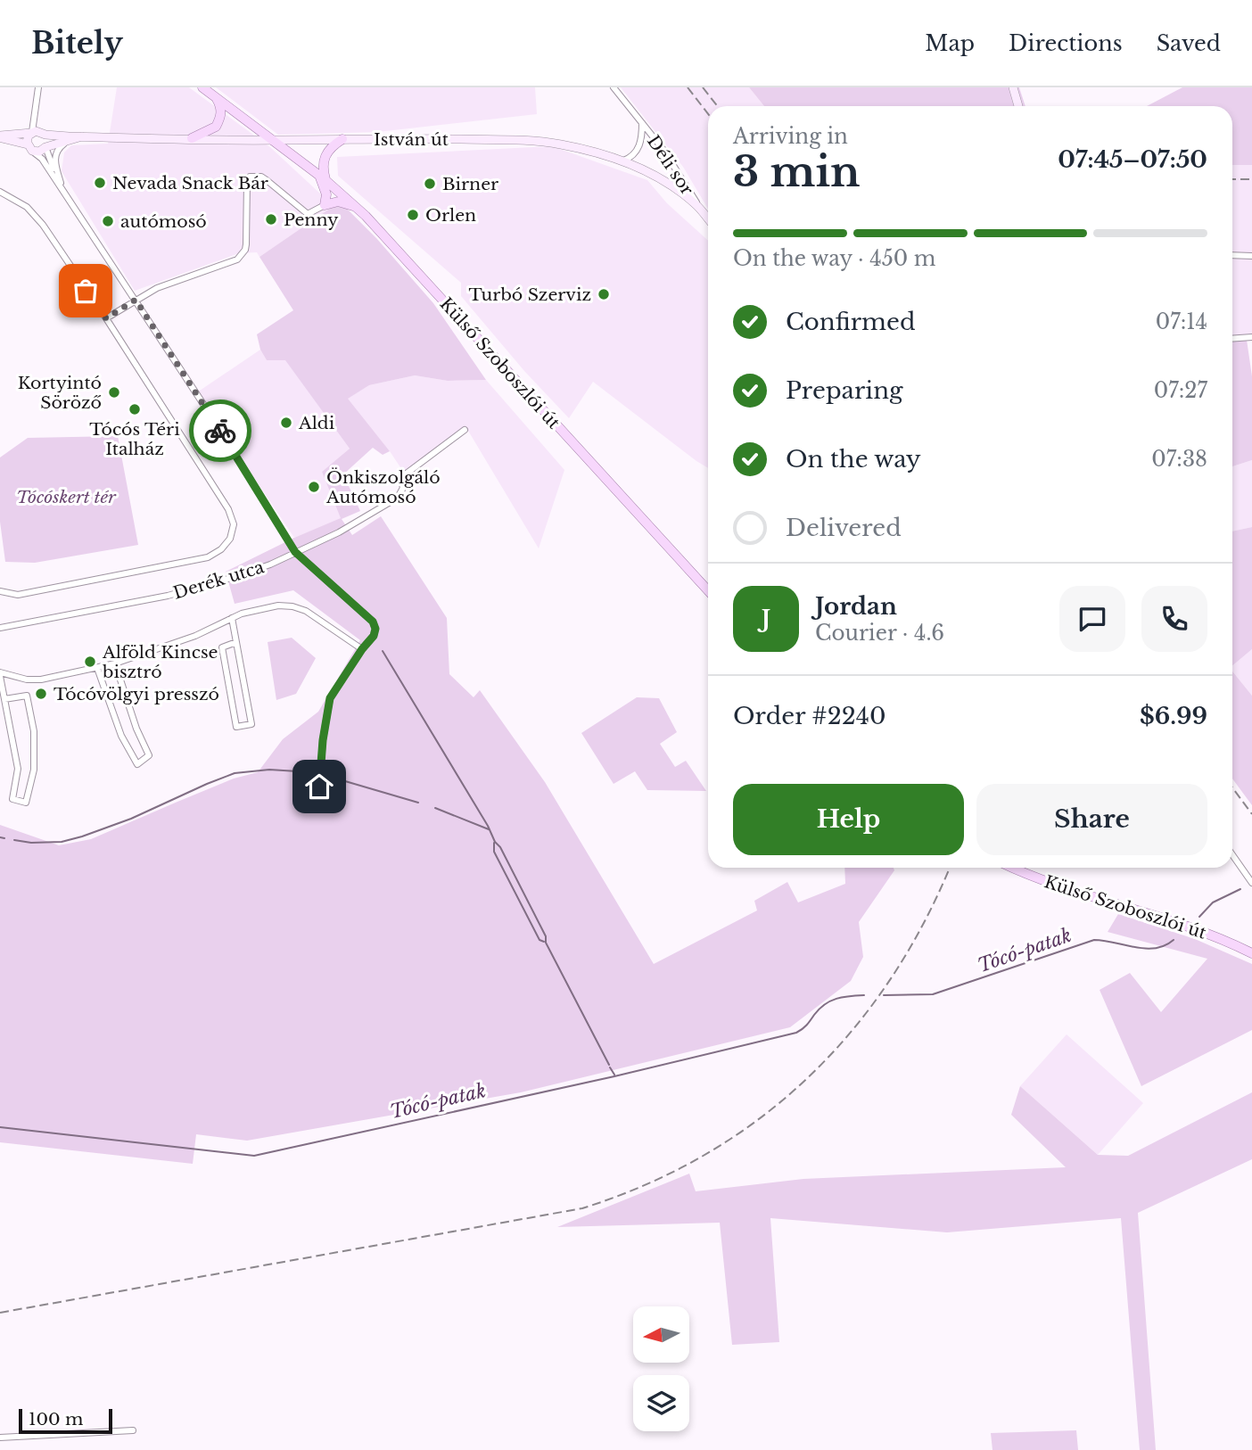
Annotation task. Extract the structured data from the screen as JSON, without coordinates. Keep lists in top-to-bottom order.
{
  "streets": {
    "main road": ["Külső Szoboszlói út"],
    "street": ["István út", "Déli sor", "Derék utca"]
  },
  "crossings": [
    ["István út", "Déli sor"],
    ["István út", "Külső Szoboszlói út"]
  ],
  "water": ["Tócó-patak"],
  "parks": ["Tócóskert tér"],
  "places": [
    "Nevada Snack Bár",
    "Birner",
    "Orlen",
    "Penny",
    "autómosó",
    "Turbó Szerviz",
    "Kortyintó Söröző",
    "Tócós Téri Italház",
    "Aldi",
    "Önkiszolgáló Autómosó",
    "Alföld Kincse bisztró",
    "Tócóvölgyi presszó"
  ],
  "scale_bar": "100 m",
  "north": "left",
  "page": {
    "header": "Bitely",
    "nav": ["Map", "Directions", "Saved"],
    "heading": ["3 min", "Arriving in", "07:45–07:50"],
    "panel": [
      "Jordan",
      "Courier · 4.6",
      "Order #2240",
      "$6.99"
    ],
    "bar": "On the way · 450 m",
    "list": [
      ["Confirmed", "07:14"],
      ["Preparing", "07:27"],
      ["On the way", "07:38"],
      "Delivered"
    ],
    "round": "J",
    "buttons": ["Help", "Share"],
    "scale": "100 m"
  }
}
